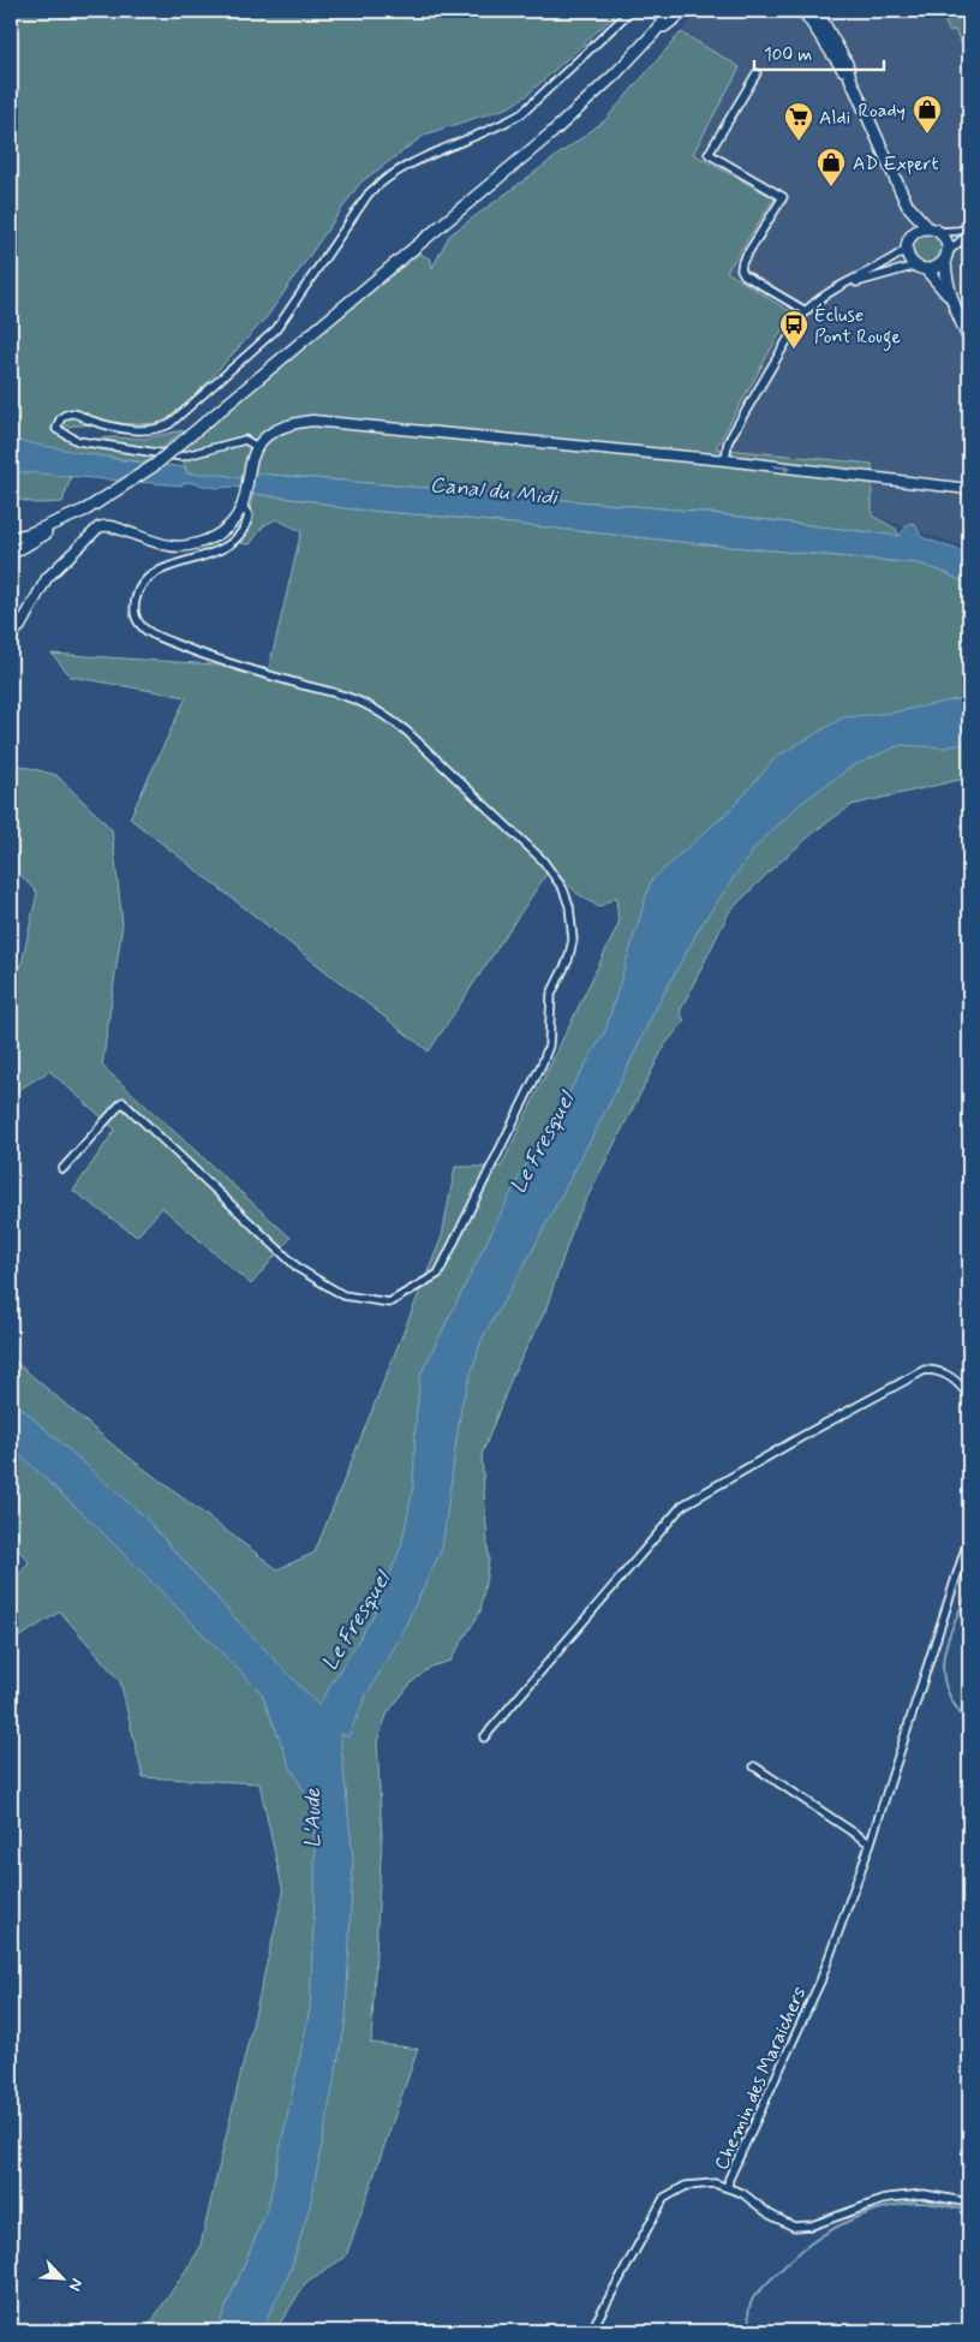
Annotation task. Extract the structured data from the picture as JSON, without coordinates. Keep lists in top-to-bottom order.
{
  "streets": {
    "street": ["Chemin des Maraichers"]
  },
  "water": ["Canal du Midi", "Le Fresquel", "L'Aude"],
  "places": {
    "shop": ["Roady", "AD Expert"],
    "supermarket": ["Aldi"],
    "bus stop": ["Écluse Pont Rouge"]
  },
  "scale_bar": "100 m",
  "north": "bottom right"
}
